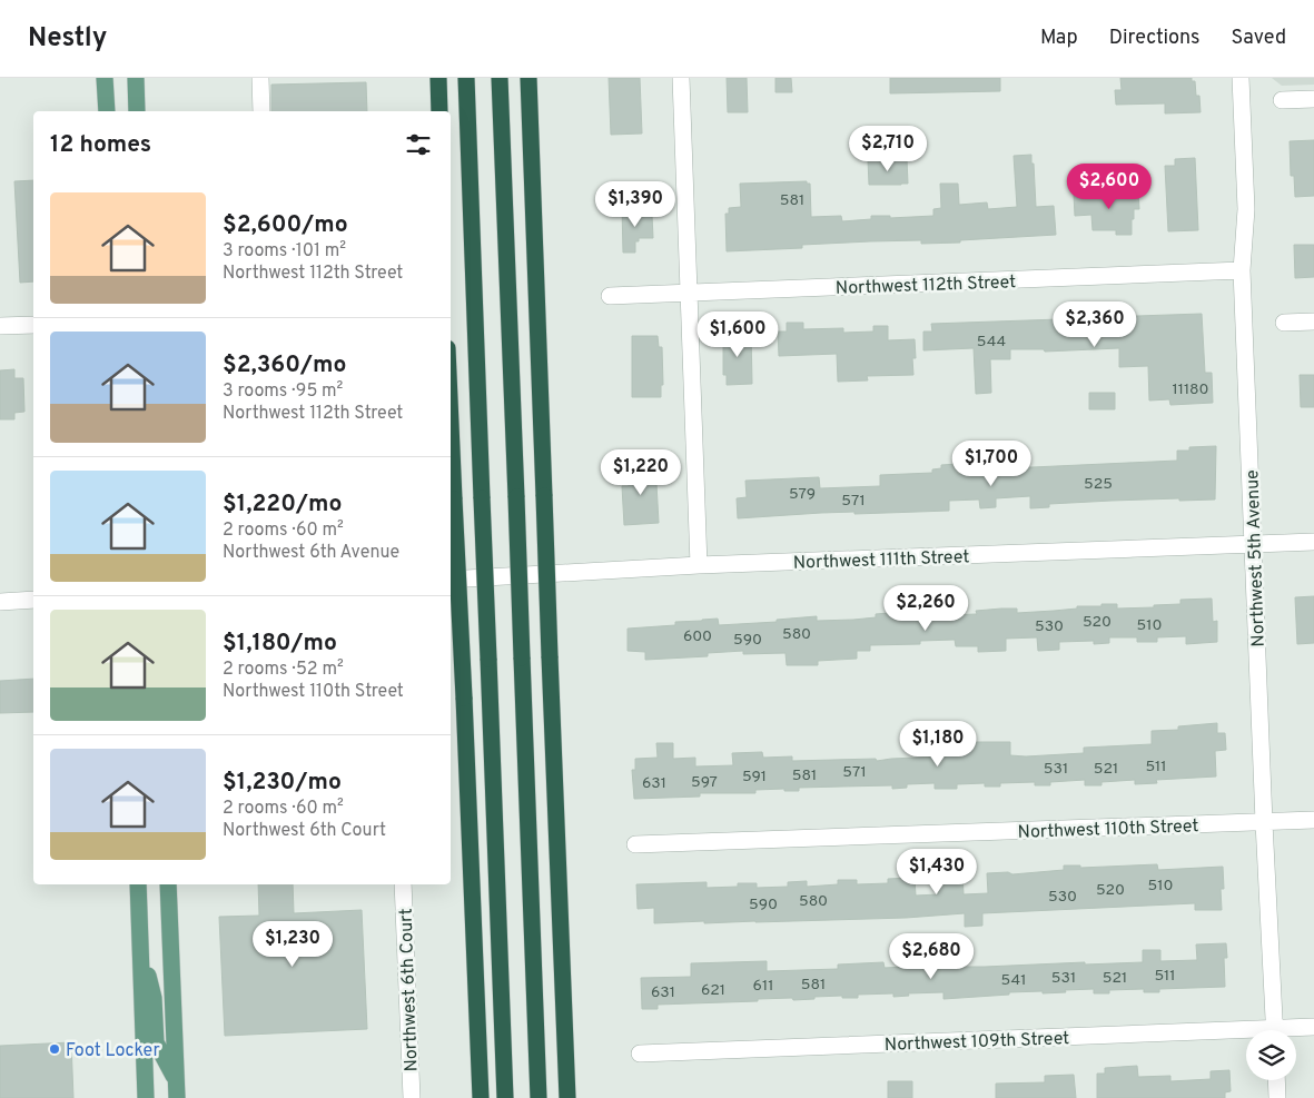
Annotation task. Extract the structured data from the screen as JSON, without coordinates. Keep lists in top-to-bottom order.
{
  "streets": {
    "street": [
      "Northwest 112th Street",
      "Northwest 111th Street",
      "Northwest 5th Avenue",
      "Northwest 110th Street",
      "Northwest 6th Court",
      "Northwest 109th Street"
    ]
  },
  "crossings": [
    ["Northwest 112th Street", "Northwest 5th Avenue"],
    ["Northwest 111th Street", "Northwest 5th Avenue"],
    ["Northwest 5th Avenue", "Northwest 110th Street"]
  ],
  "places": ["Foot Locker"],
  "house_numbers": [
    "581",
    "544",
    "11180",
    "525",
    "579",
    "571",
    "520",
    "510",
    "530",
    "580",
    "600",
    "590",
    "511",
    "531",
    "521",
    "571",
    "581",
    "591",
    "597",
    "631",
    "510",
    "520",
    "530",
    "580",
    "590",
    "511",
    "531",
    "521",
    "541",
    "581",
    "611",
    "621",
    "631"
  ],
  "page": {
    "header": "Nestly",
    "nav": ["Map", "Directions", "Saved"],
    "heading": "12 homes",
    "price": [
      "$2,710",
      "$2,600",
      "$1,390",
      "$2,360",
      "$1,600",
      "$1,700",
      "$1,220",
      "$2,260",
      "$1,180",
      "$1,430",
      "$1,230",
      "$2,680"
    ],
    "list": [
      {
        "name": "$2,600/mo",
        "note": "3 rooms · 101 m² · Northwest 112th Street"
      },
      {
        "name": "$2,360/mo",
        "note": "3 rooms · 95 m² · Northwest 112th Street"
      },
      {
        "name": "$1,220/mo",
        "note": "2 rooms · 60 m² · Northwest 6th Avenue"
      },
      {
        "name": "$1,180/mo",
        "note": "2 rooms · 52 m² · Northwest 110th Street"
      },
      {
        "name": "$1,230/mo",
        "note": "2 rooms · 60 m² · Northwest 6th Court"
      }
    ]
  }
}
